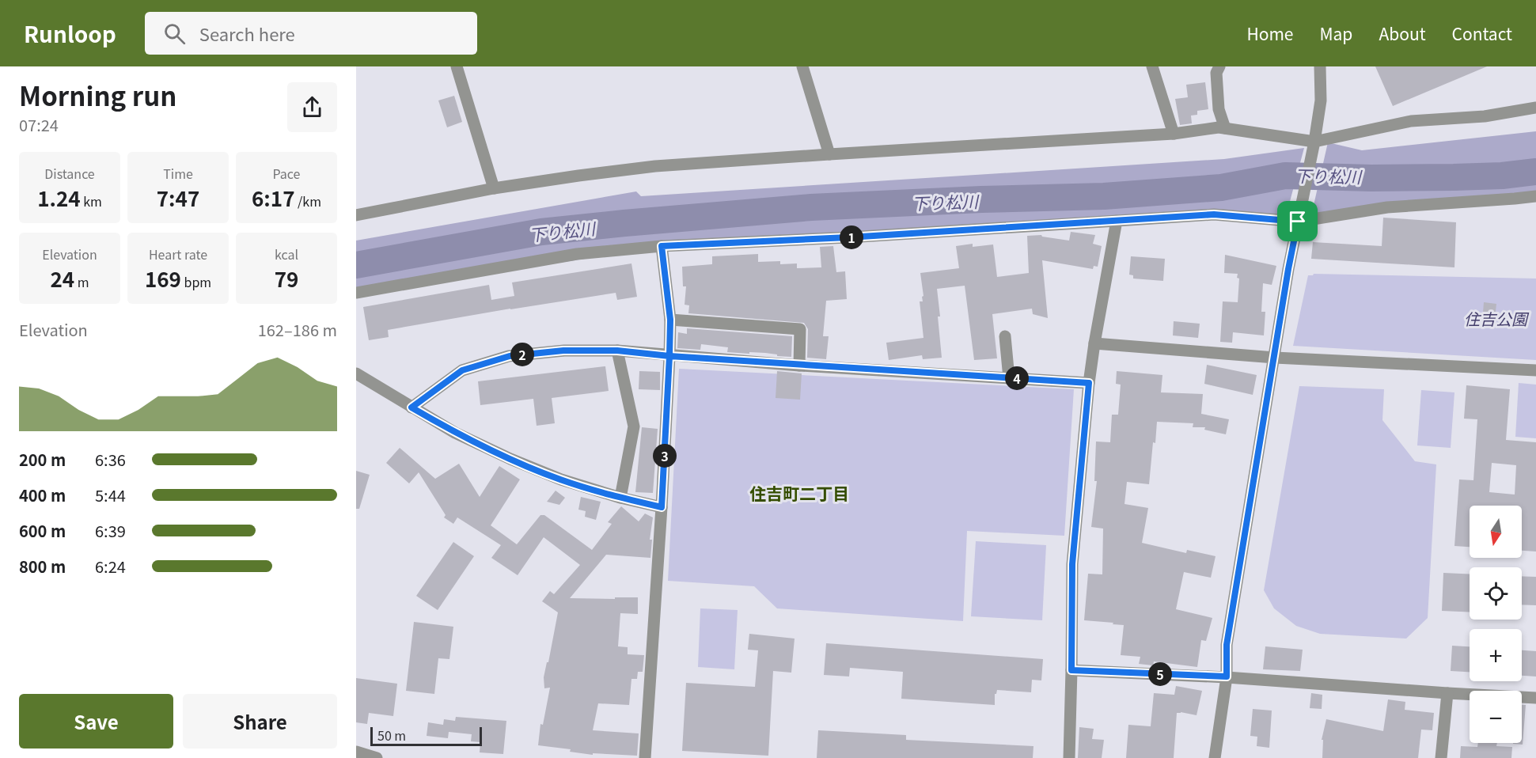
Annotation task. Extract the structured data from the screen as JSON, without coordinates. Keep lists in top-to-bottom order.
{
  "districts": ["住吉町二丁目"],
  "water": ["下り松川"],
  "parks": ["住吉公園"],
  "scale_bar": "50 m",
  "north": "bottom",
  "page": {
    "header": "Runloop",
    "search": "Search here",
    "nav": [
      "Home",
      "Map",
      "About",
      "Contact"
    ],
    "heading": ["Morning run", "07:24"],
    "stats": [
      ["Distance", "1.24 km"],
      ["Time", "7:47"],
      ["Pace", "6:17 /km"],
      ["Elevation", "24 m"],
      ["Heart rate", "169 bpm"],
      ["kcal", "79"]
    ],
    "pins": [
      "1",
      "2",
      "4",
      "3",
      "5"
    ],
    "chart": ["Elevation", "162–186 m"],
    "list": [
      {
        "name": "200 m",
        "note": "6:36"
      },
      {
        "name": "400 m",
        "note": "5:44"
      },
      {
        "name": "600 m",
        "note": "6:39"
      },
      {
        "name": "800 m",
        "note": "6:24"
      }
    ],
    "map_buttons": ["+", "−"],
    "buttons": ["Save", "Share"],
    "scale": "50 m"
  }
}
